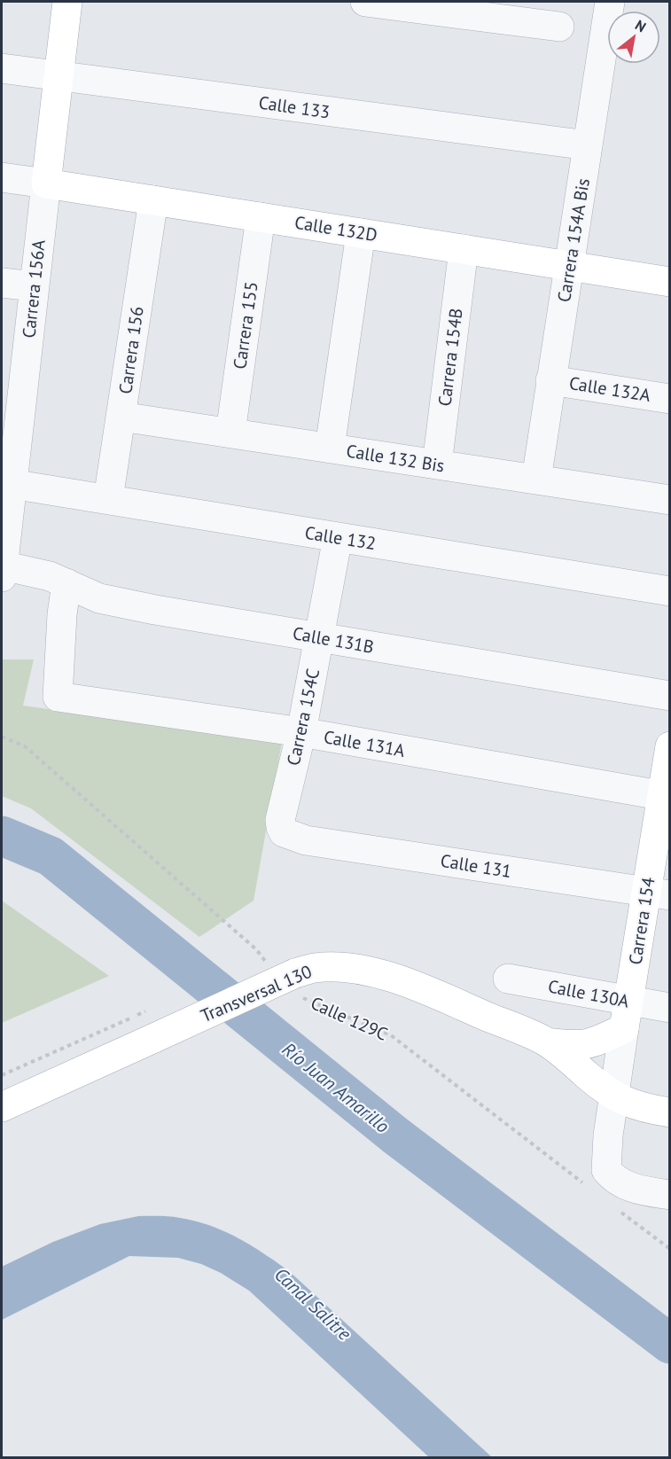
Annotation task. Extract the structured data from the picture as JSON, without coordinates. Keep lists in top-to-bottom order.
{
  "streets": {
    "main road": [
      "Calle 132D",
      "Carrera 156A",
      "Carrera 154",
      "Transversal 130"
    ],
    "street": [
      "Calle 133",
      "Carrera 154A Bis",
      "Carrera 155",
      "Carrera 156",
      "Carrera 154B",
      "Calle 132A",
      "Calle 132 Bis",
      "Calle 132",
      "Calle 131B",
      "Carrera 154C",
      "Calle 131A",
      "Calle 131",
      "Calle 130A"
    ],
    "path": ["Calle 129C"]
  },
  "crossings": [
    ["Calle 133", "Carrera 154A Bis"],
    ["Calle 133", "Carrera 156A"],
    ["Calle 132D", "Carrera 154A Bis"],
    ["Calle 132D", "Carrera 156A"],
    ["Calle 132D", "Carrera 155"],
    ["Calle 132D", "Carrera 156"],
    ["Calle 132D", "Carrera 154B"],
    ["Carrera 154A Bis", "Calle 132A"],
    ["Carrera 154A Bis", "Calle 132 Bis"],
    ["Carrera 156A", "Calle 132"],
    ["Carrera 156A", "Calle 131B"],
    ["Carrera 155", "Calle 132 Bis"],
    ["Carrera 156", "Calle 132 Bis"],
    ["Carrera 156", "Calle 132"],
    ["Carrera 154B", "Calle 132 Bis"],
    ["Calle 132", "Carrera 154C"],
    ["Calle 131B", "Carrera 154C"],
    ["Calle 131B", "Calle 131A"],
    ["Carrera 154C", "Calle 131A"],
    ["Carrera 154C", "Calle 131"],
    ["Calle 131A", "Carrera 154"],
    ["Calle 131", "Carrera 154"],
    ["Carrera 154", "Transversal 130"],
    ["Carrera 154", "Calle 130A"],
    ["Transversal 130", "Calle 130A"],
    ["Transversal 130", "Calle 129C"]
  ],
  "water": ["Río Juan Amarillo", "Canal Salitre"],
  "north": "top right"
}
